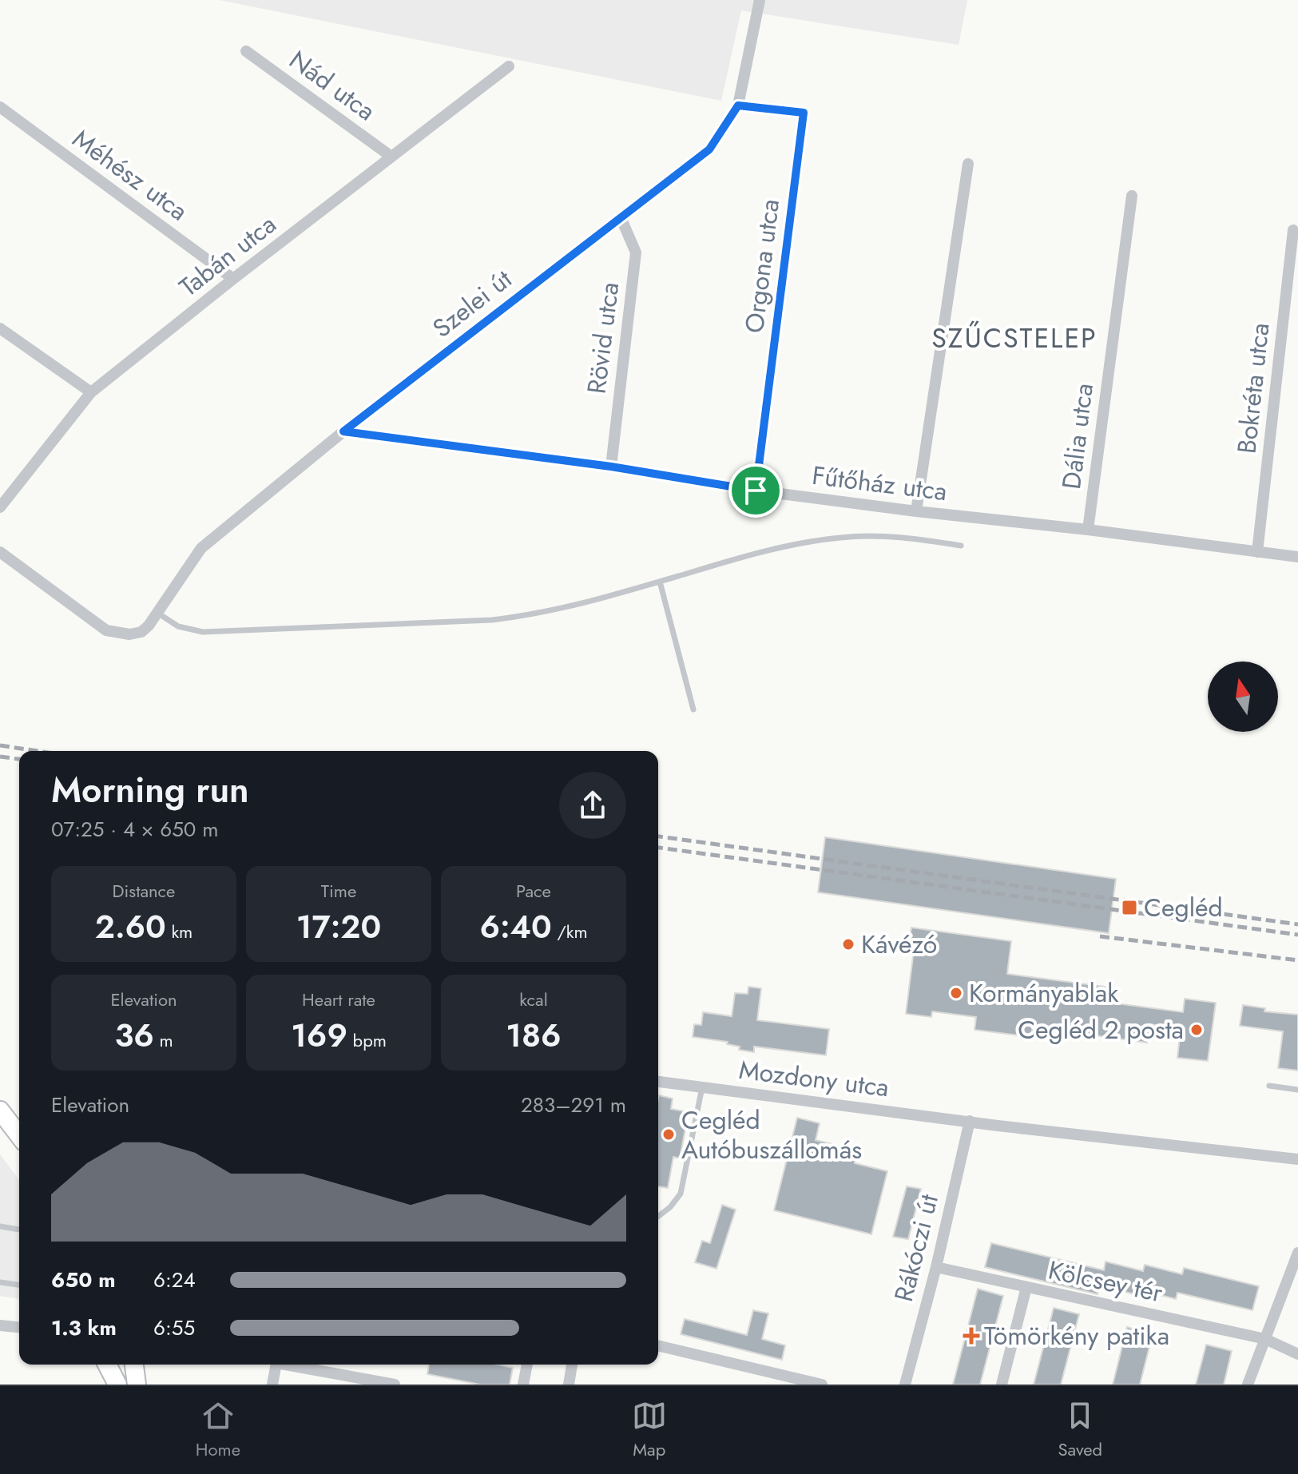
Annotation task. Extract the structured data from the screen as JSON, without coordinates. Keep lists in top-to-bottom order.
{
  "streets": {
    "street": [
      "Nád utca",
      "Méhész utca",
      "Tabán utca",
      "Orgona utca",
      "Szelei út",
      "Rövid utca",
      "Bokréta utca",
      "Dália utca",
      "Fűtőház utca",
      "Mozdony utca",
      "Rákóczi út",
      "Kölcsey tér"
    ]
  },
  "crossings": [
    ["Nád utca", "Tabán utca"],
    ["Méhész utca", "Tabán utca"],
    ["Orgona utca", "Szelei út"],
    ["Orgona utca", "Fűtőház utca"],
    ["Szelei út", "Rövid utca"],
    ["Szelei út", "Fűtőház utca"],
    ["Rövid utca", "Fűtőház utca"],
    ["Bokréta utca", "Fűtőház utca"],
    ["Dália utca", "Fűtőház utca"],
    ["Mozdony utca", "Rákóczi út"],
    ["Rákóczi út", "Kölcsey tér"]
  ],
  "districts": ["SZŰCSTELEP"],
  "places": {
    "transit": ["Cegléd"],
    "other": [
      "Kávézó",
      "Kormányablak",
      "Cegléd 2 posta",
      "Cegléd Autóbuszállomás"
    ],
    "health": ["Tömörkény patika"]
  },
  "north": "top",
  "page": {
    "heading": ["Morning run", "07:25 · 4 × 650 m"],
    "stats": [
      ["Distance", "2.60 km"],
      ["Time", "17:20"],
      ["Pace", "6:40 /km"],
      ["Elevation", "36 m"],
      ["Heart rate", "169 bpm"],
      ["kcal", "186"]
    ],
    "chart": ["Elevation", "283–291 m"],
    "list": [
      {
        "name": "650 m",
        "note": "6:24"
      },
      {
        "name": "1.3 km",
        "note": "6:55"
      }
    ],
    "tabs": ["Home", "Map", "Saved"]
  }
}
